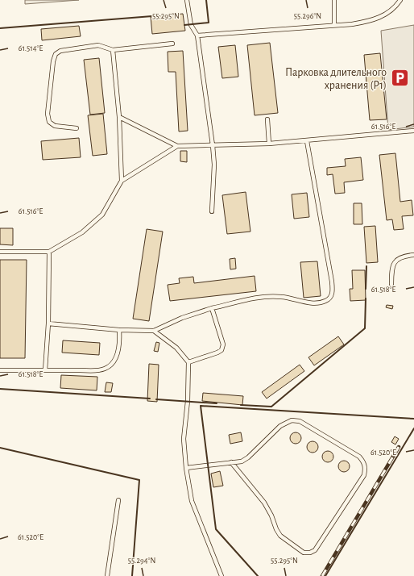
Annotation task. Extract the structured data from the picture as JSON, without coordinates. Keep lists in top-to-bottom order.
{
  "places": {
    "parking": ["Парковка длительного хранения (P1)"]
  },
  "coordinates": [
    "55.295°N",
    "55.296°N",
    "61.514°E",
    "61.516°E",
    "61.518°E",
    "61.520°E",
    "55.294°N"
  ]
}
